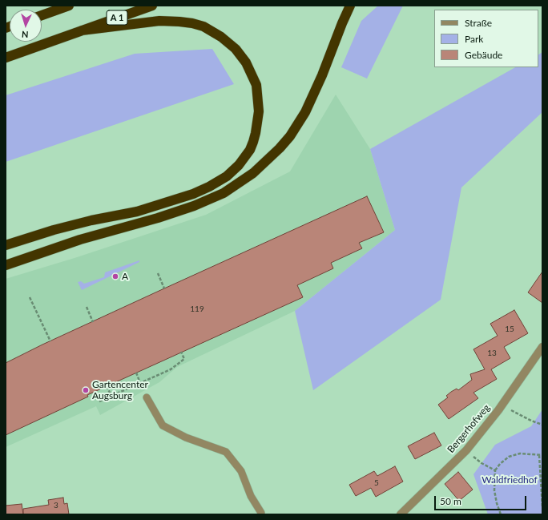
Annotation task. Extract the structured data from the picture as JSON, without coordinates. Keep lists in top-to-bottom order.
{
  "streets": {
    "highway": ["A 1"],
    "street": ["Bergerhofweg"]
  },
  "parks": ["Waldfriedhof"],
  "places": ["A", "Gartencenter Augsburg"],
  "house_numbers": [
    "119",
    "15",
    "13",
    "5",
    "3"
  ],
  "legend": ["Straße", "Park", "Gebäude"],
  "scale_bar": "50 m",
  "north": "bottom"
}
